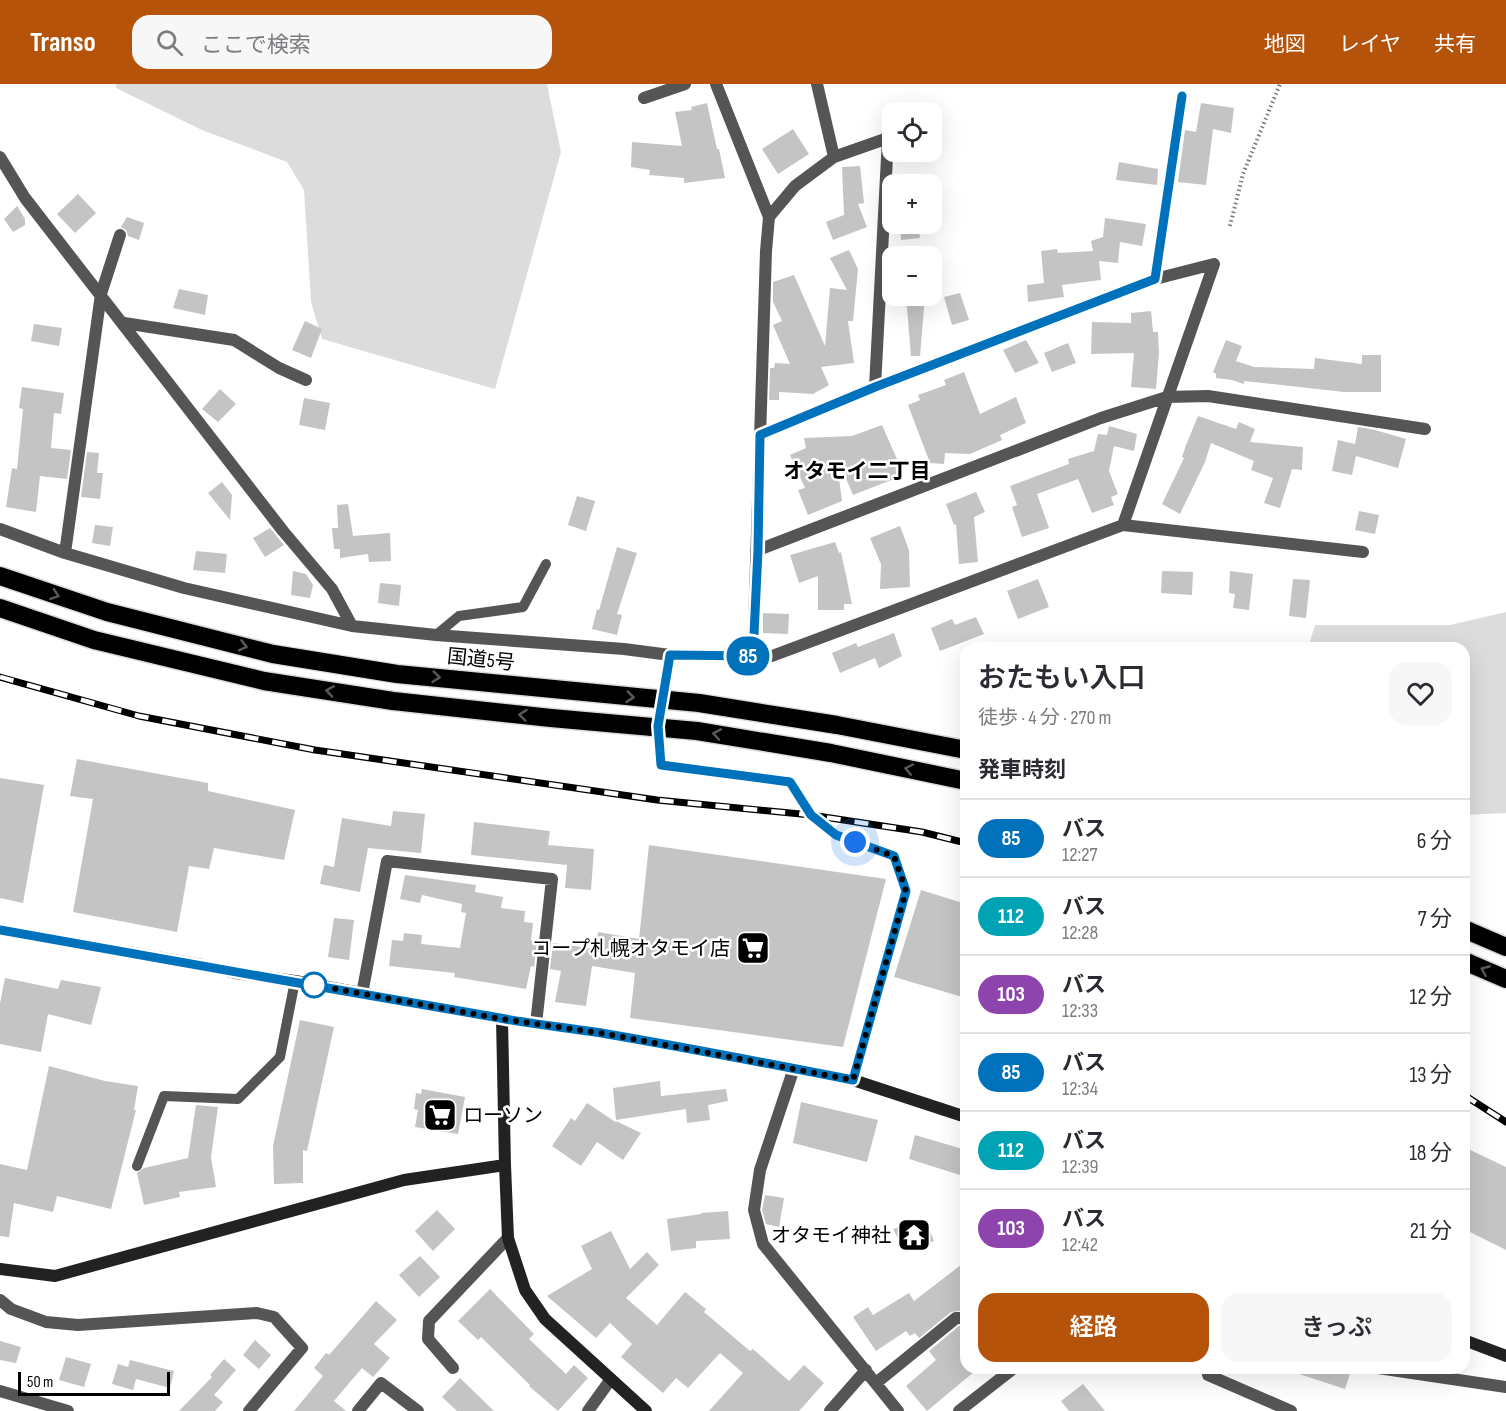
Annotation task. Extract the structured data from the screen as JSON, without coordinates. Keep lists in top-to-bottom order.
{
  "streets": {
    "highway": ["国道5号"]
  },
  "districts": ["オタモイ二丁目"],
  "places": {
    "supermarket": ["コープ札幌オタモイ店", "ローソン"],
    "temple": ["オタモイ神社"]
  },
  "lines": ["bus line 85"],
  "scale_bar": "50 m",
  "page": {
    "header": "Transo",
    "search": "ここで検索",
    "nav": ["地図", "レイヤ", "共有"],
    "on_map": "85",
    "map_buttons": ["+", "−"],
    "heading": [
      ["おたもい入口", "徒歩 · 4 分 · 270 m"],
      "発車時刻"
    ],
    "list": [
      {
        "mark": "85",
        "name": "バス",
        "note": "12:27",
        "value": "6 分"
      },
      {
        "mark": "112",
        "name": "バス",
        "note": "12:28",
        "value": "7 分"
      },
      {
        "mark": "103",
        "name": "バス",
        "note": "12:33",
        "value": "12 分"
      },
      {
        "mark": "85",
        "name": "バス",
        "note": "12:34",
        "value": "13 分"
      },
      {
        "mark": "112",
        "name": "バス",
        "note": "12:39",
        "value": "18 分"
      },
      {
        "mark": "103",
        "name": "バス",
        "note": "12:42",
        "value": "21 分"
      }
    ],
    "buttons": ["経路", "きっぷ"],
    "scale": "50 m"
  }
}
